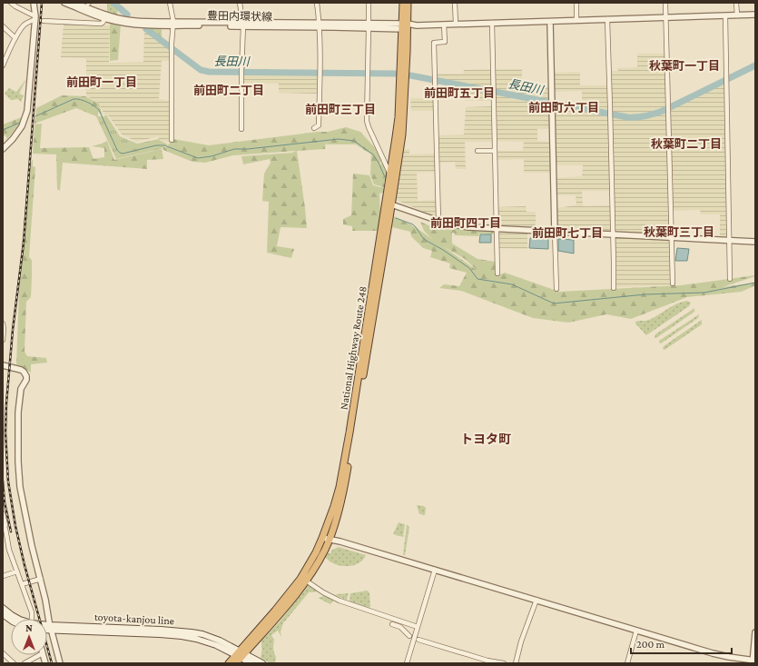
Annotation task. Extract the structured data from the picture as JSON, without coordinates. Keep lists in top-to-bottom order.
{
  "streets": {
    "highway": ["National Highway Route 248"],
    "main road": ["toyota-kanjou line"],
    "street": ["豊田内環状線"]
  },
  "crossings": [
    ["豊田内環状線", "National Highway Route 248"],
    ["National Highway Route 248", "toyota-kanjou line"]
  ],
  "districts": [
    "秋葉町一丁目",
    "前田町一丁目",
    "前田町二丁目",
    "前田町五丁目",
    "前田町六丁目",
    "前田町三丁目",
    "秋葉町二丁目",
    "前田町四丁目",
    "秋葉町三丁目",
    "前田町七丁目",
    "トヨタ町"
  ],
  "water": ["長田川"],
  "scale_bar": "200 m",
  "north": "top"
}
